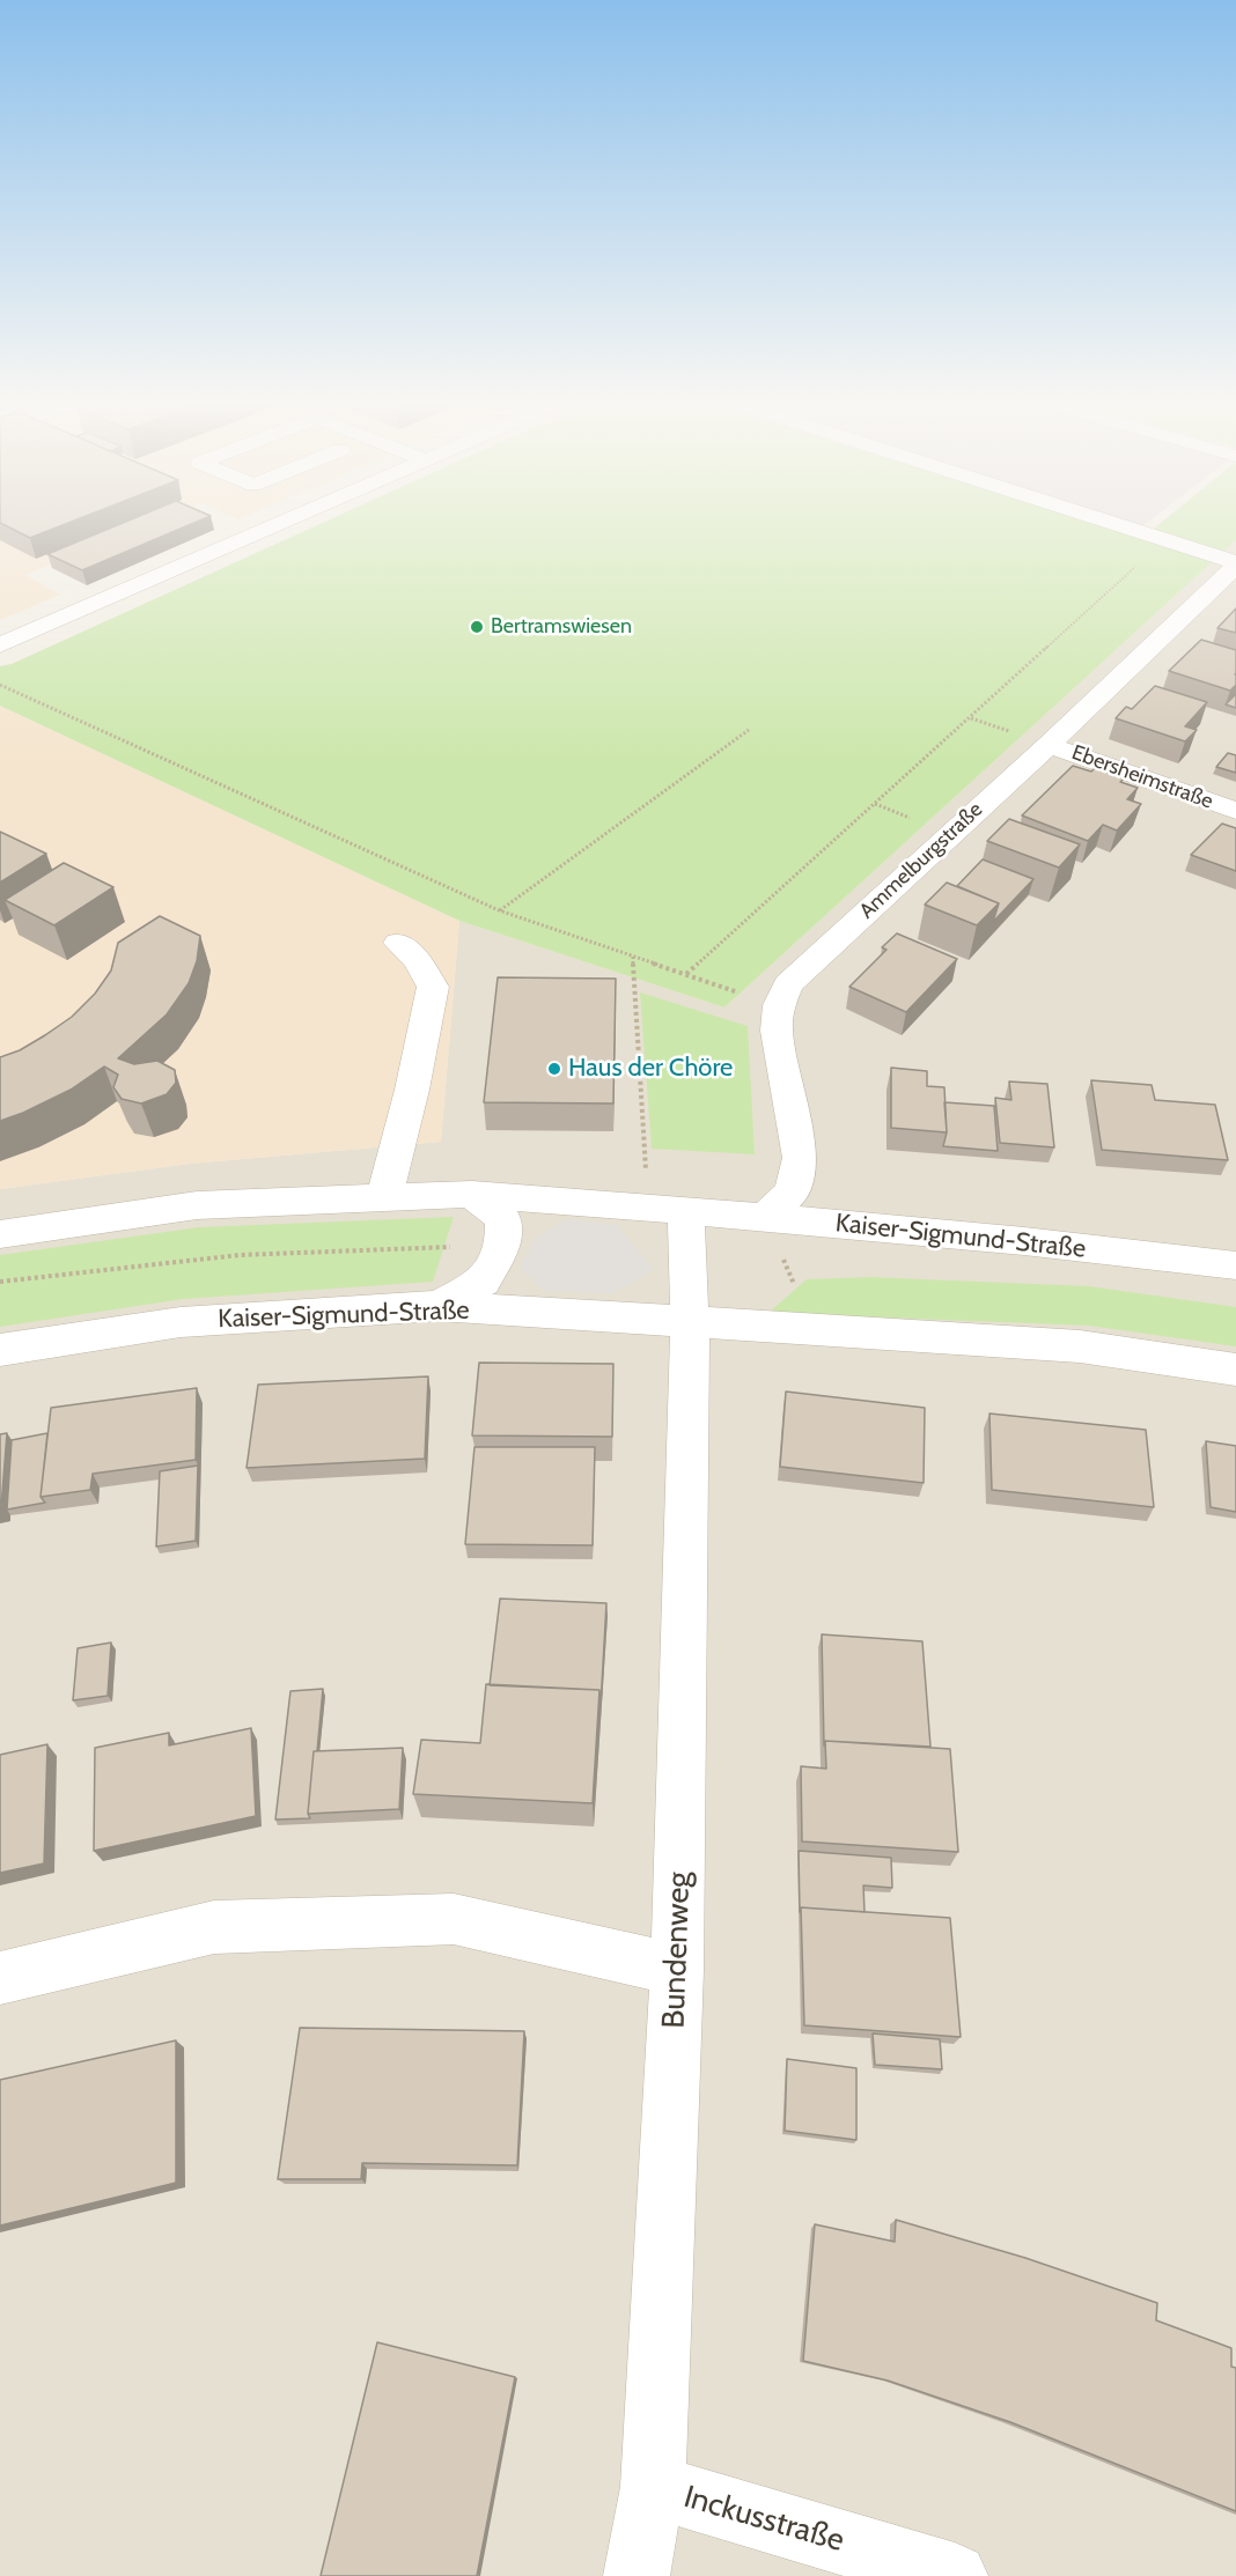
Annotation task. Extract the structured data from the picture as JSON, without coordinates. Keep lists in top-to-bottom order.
{
  "streets": {
    "street": [
      "Ebersheimstraße",
      "Ammelburgstraße",
      "Kaiser-Sigmund-Straße",
      "Bundenweg",
      "Inckusstraße"
    ]
  },
  "crossings": [
    ["Ebersheimstraße", "Ammelburgstraße"],
    ["Kaiser-Sigmund-Straße", "Bundenweg"],
    ["Bundenweg", "Inckusstraße"]
  ],
  "places": ["Bertramswiesen", "Haus der Chöre"]
}
